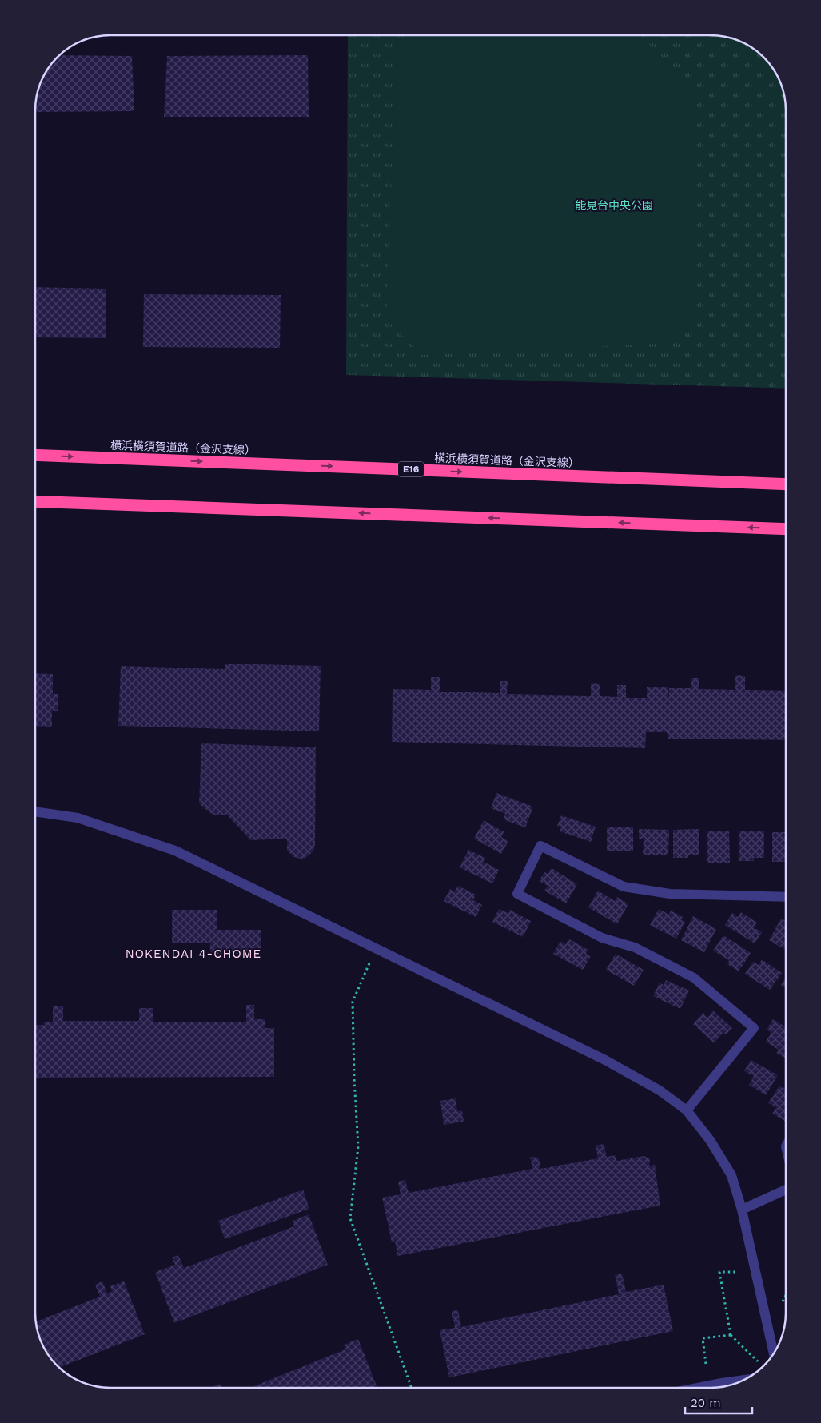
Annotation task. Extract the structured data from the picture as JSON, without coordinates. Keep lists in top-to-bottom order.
{
  "streets": {
    "highway": ["横浜横須賀道路（金沢支線）", "E16"]
  },
  "districts": ["NOKENDAI 4-CHOME"],
  "parks": ["能見台中央公園"],
  "scale_bar": "20 m"
}
